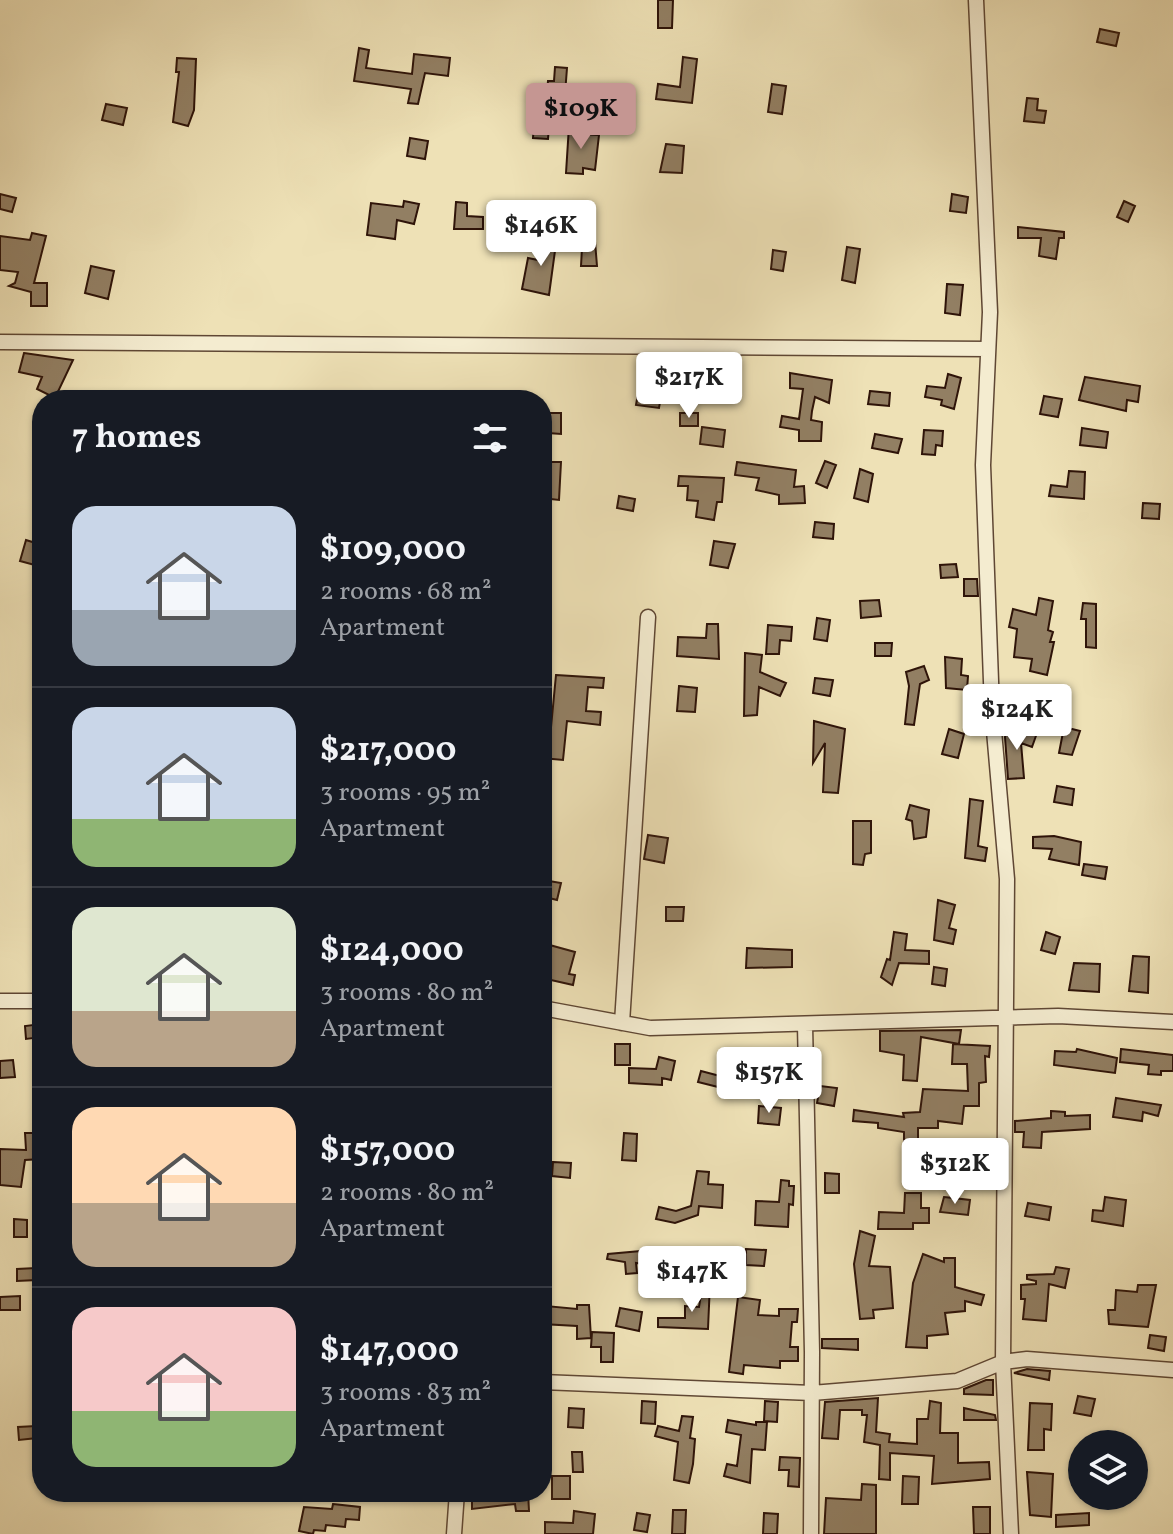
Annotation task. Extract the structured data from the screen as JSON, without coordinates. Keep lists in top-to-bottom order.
{
  "page": {
    "price": [
      "$109K",
      "$146K",
      "$217K",
      "$124K",
      "$157K",
      "$312K",
      "$147K"
    ],
    "heading": "7 homes",
    "list": [
      {
        "name": "$109,000",
        "note": "2 rooms · 68 m² · Apartment"
      },
      {
        "name": "$217,000",
        "note": "3 rooms · 95 m² · Apartment"
      },
      {
        "name": "$124,000",
        "note": "3 rooms · 80 m² · Apartment"
      },
      {
        "name": "$157,000",
        "note": "2 rooms · 80 m² · Apartment"
      },
      {
        "name": "$147,000",
        "note": "3 rooms · 83 m² · Apartment"
      }
    ]
  }
}
